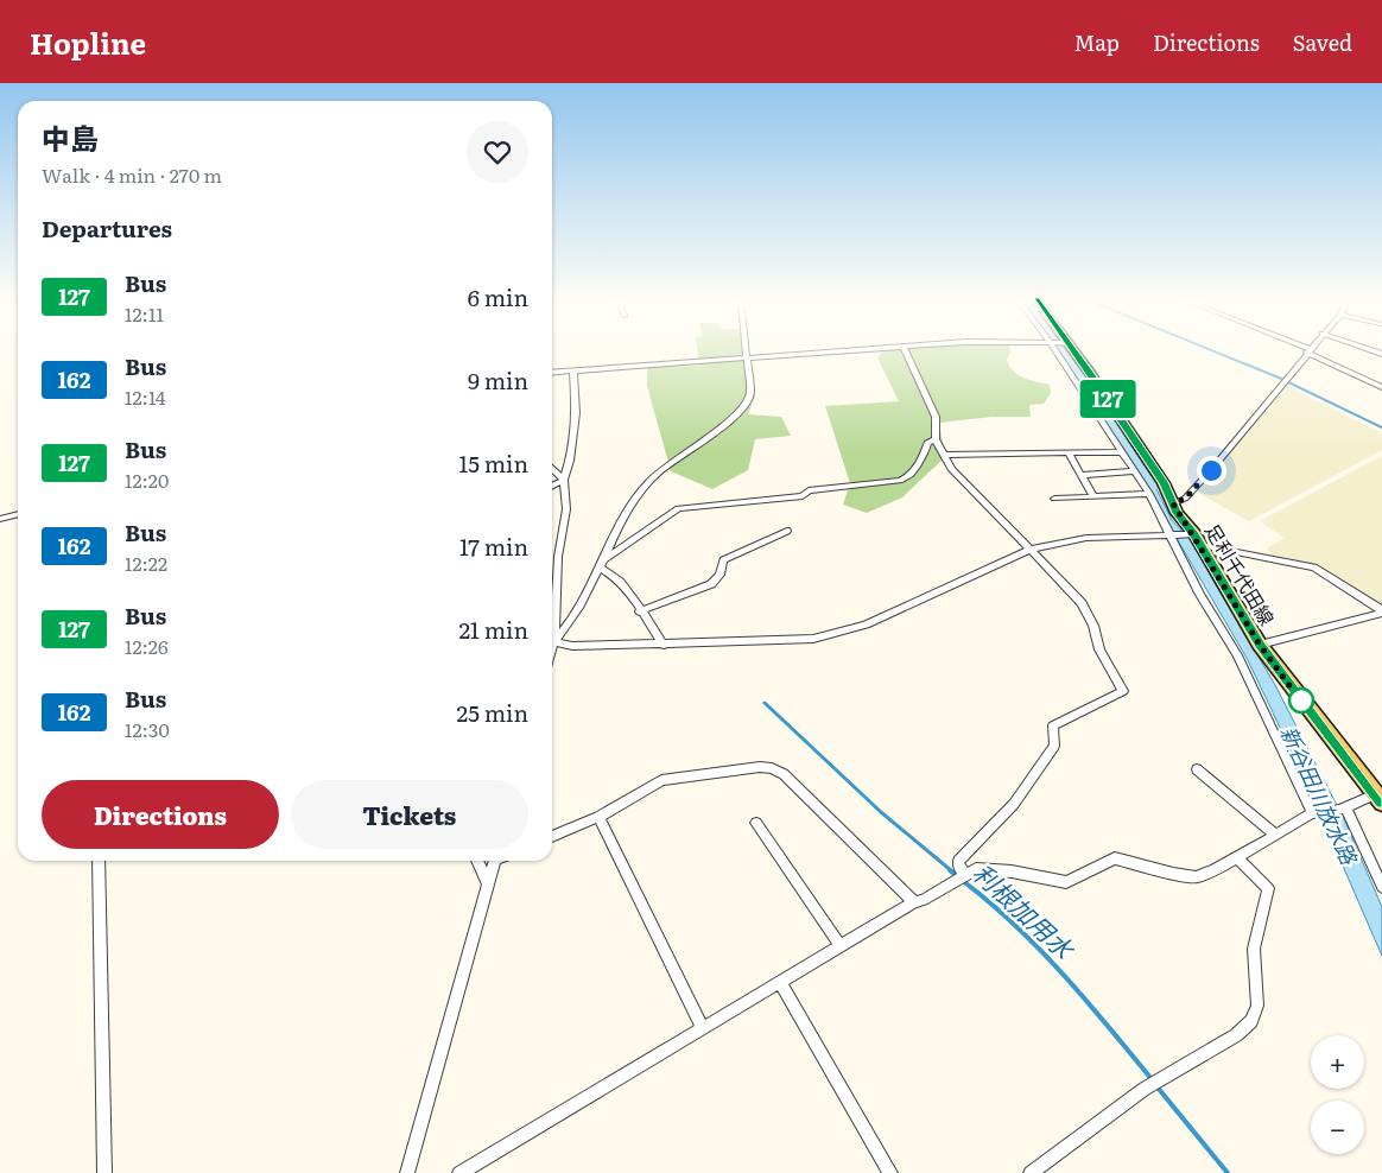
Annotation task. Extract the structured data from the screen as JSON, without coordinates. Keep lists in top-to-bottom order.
{
  "streets": {
    "main road": ["足利千代田線"]
  },
  "water": ["新谷田川放水路", "利根加用水"],
  "lines": ["bus line 127"],
  "page": {
    "header": "Hopline",
    "nav": ["Map", "Directions", "Saved"],
    "on_map": "127",
    "heading": [
      ["中島", "Walk · 4 min · 270 m"],
      "Departures"
    ],
    "list": [
      {
        "mark": "127",
        "name": "Bus",
        "note": "12:11",
        "value": "6 min"
      },
      {
        "mark": "162",
        "name": "Bus",
        "note": "12:14",
        "value": "9 min"
      },
      {
        "mark": "127",
        "name": "Bus",
        "note": "12:20",
        "value": "15 min"
      },
      {
        "mark": "162",
        "name": "Bus",
        "note": "12:22",
        "value": "17 min"
      },
      {
        "mark": "127",
        "name": "Bus",
        "note": "12:26",
        "value": "21 min"
      },
      {
        "mark": "162",
        "name": "Bus",
        "note": "12:30",
        "value": "25 min"
      }
    ],
    "buttons": ["Directions", "Tickets"],
    "map_buttons": ["+", "−"]
  }
}
